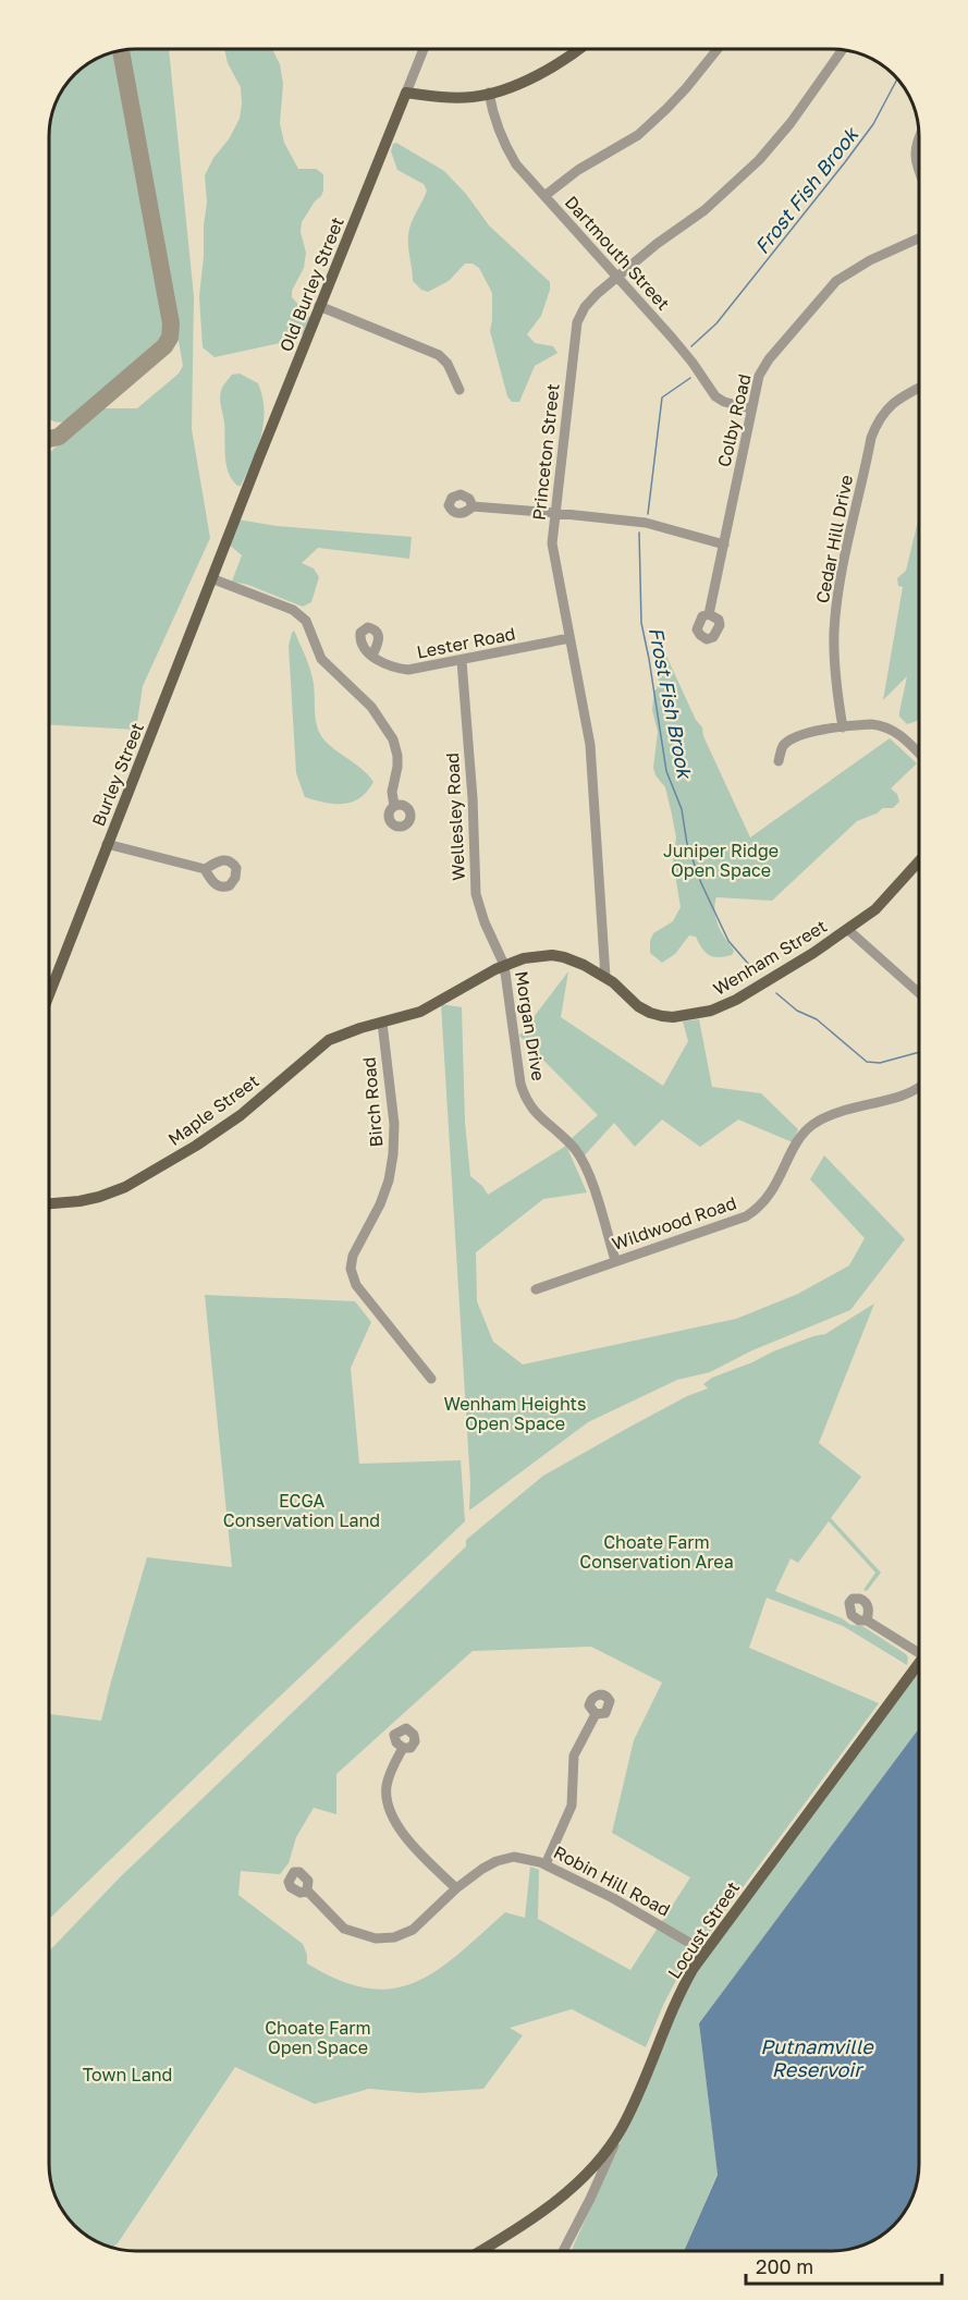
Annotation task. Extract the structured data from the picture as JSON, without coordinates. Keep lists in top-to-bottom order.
{
  "streets": {
    "main road": [
      "Old Burley Street",
      "Burley Street",
      "Wenham Street",
      "Maple Street",
      "Locust Street"
    ],
    "street": [
      "Dartmouth Street",
      "Colby Road",
      "Princeton Street",
      "Cedar Hill Drive",
      "Lester Road",
      "Wellesley Road",
      "Morgan Drive",
      "Birch Road",
      "Wildwood Road",
      "Robin Hill Road"
    ]
  },
  "crossings": [
    ["Dartmouth Street", "Colby Road"],
    ["Dartmouth Street", "Princeton Street"],
    ["Old Burley Street", "Burley Street"],
    ["Princeton Street", "Lester Road"],
    ["Princeton Street", "Wenham Street"],
    ["Lester Road", "Wellesley Road"],
    ["Wellesley Road", "Wenham Street"],
    ["Wellesley Road", "Morgan Drive"],
    ["Wenham Street", "Morgan Drive"],
    ["Wenham Street", "Maple Street"],
    ["Morgan Drive", "Wildwood Road"],
    ["Birch Road", "Maple Street"],
    ["Robin Hill Road", "Locust Street"]
  ],
  "water": ["Frost Fish Brook", "Putnamville Reservoir"],
  "parks": [
    "Juniper Ridge Open Space",
    "Wenham Heights Open Space",
    "ECGA Conservation Land",
    "Choate Farm Conservation Area",
    "Choate Farm Open Space",
    "Town Land"
  ],
  "scale_bar": "200 m"
}
